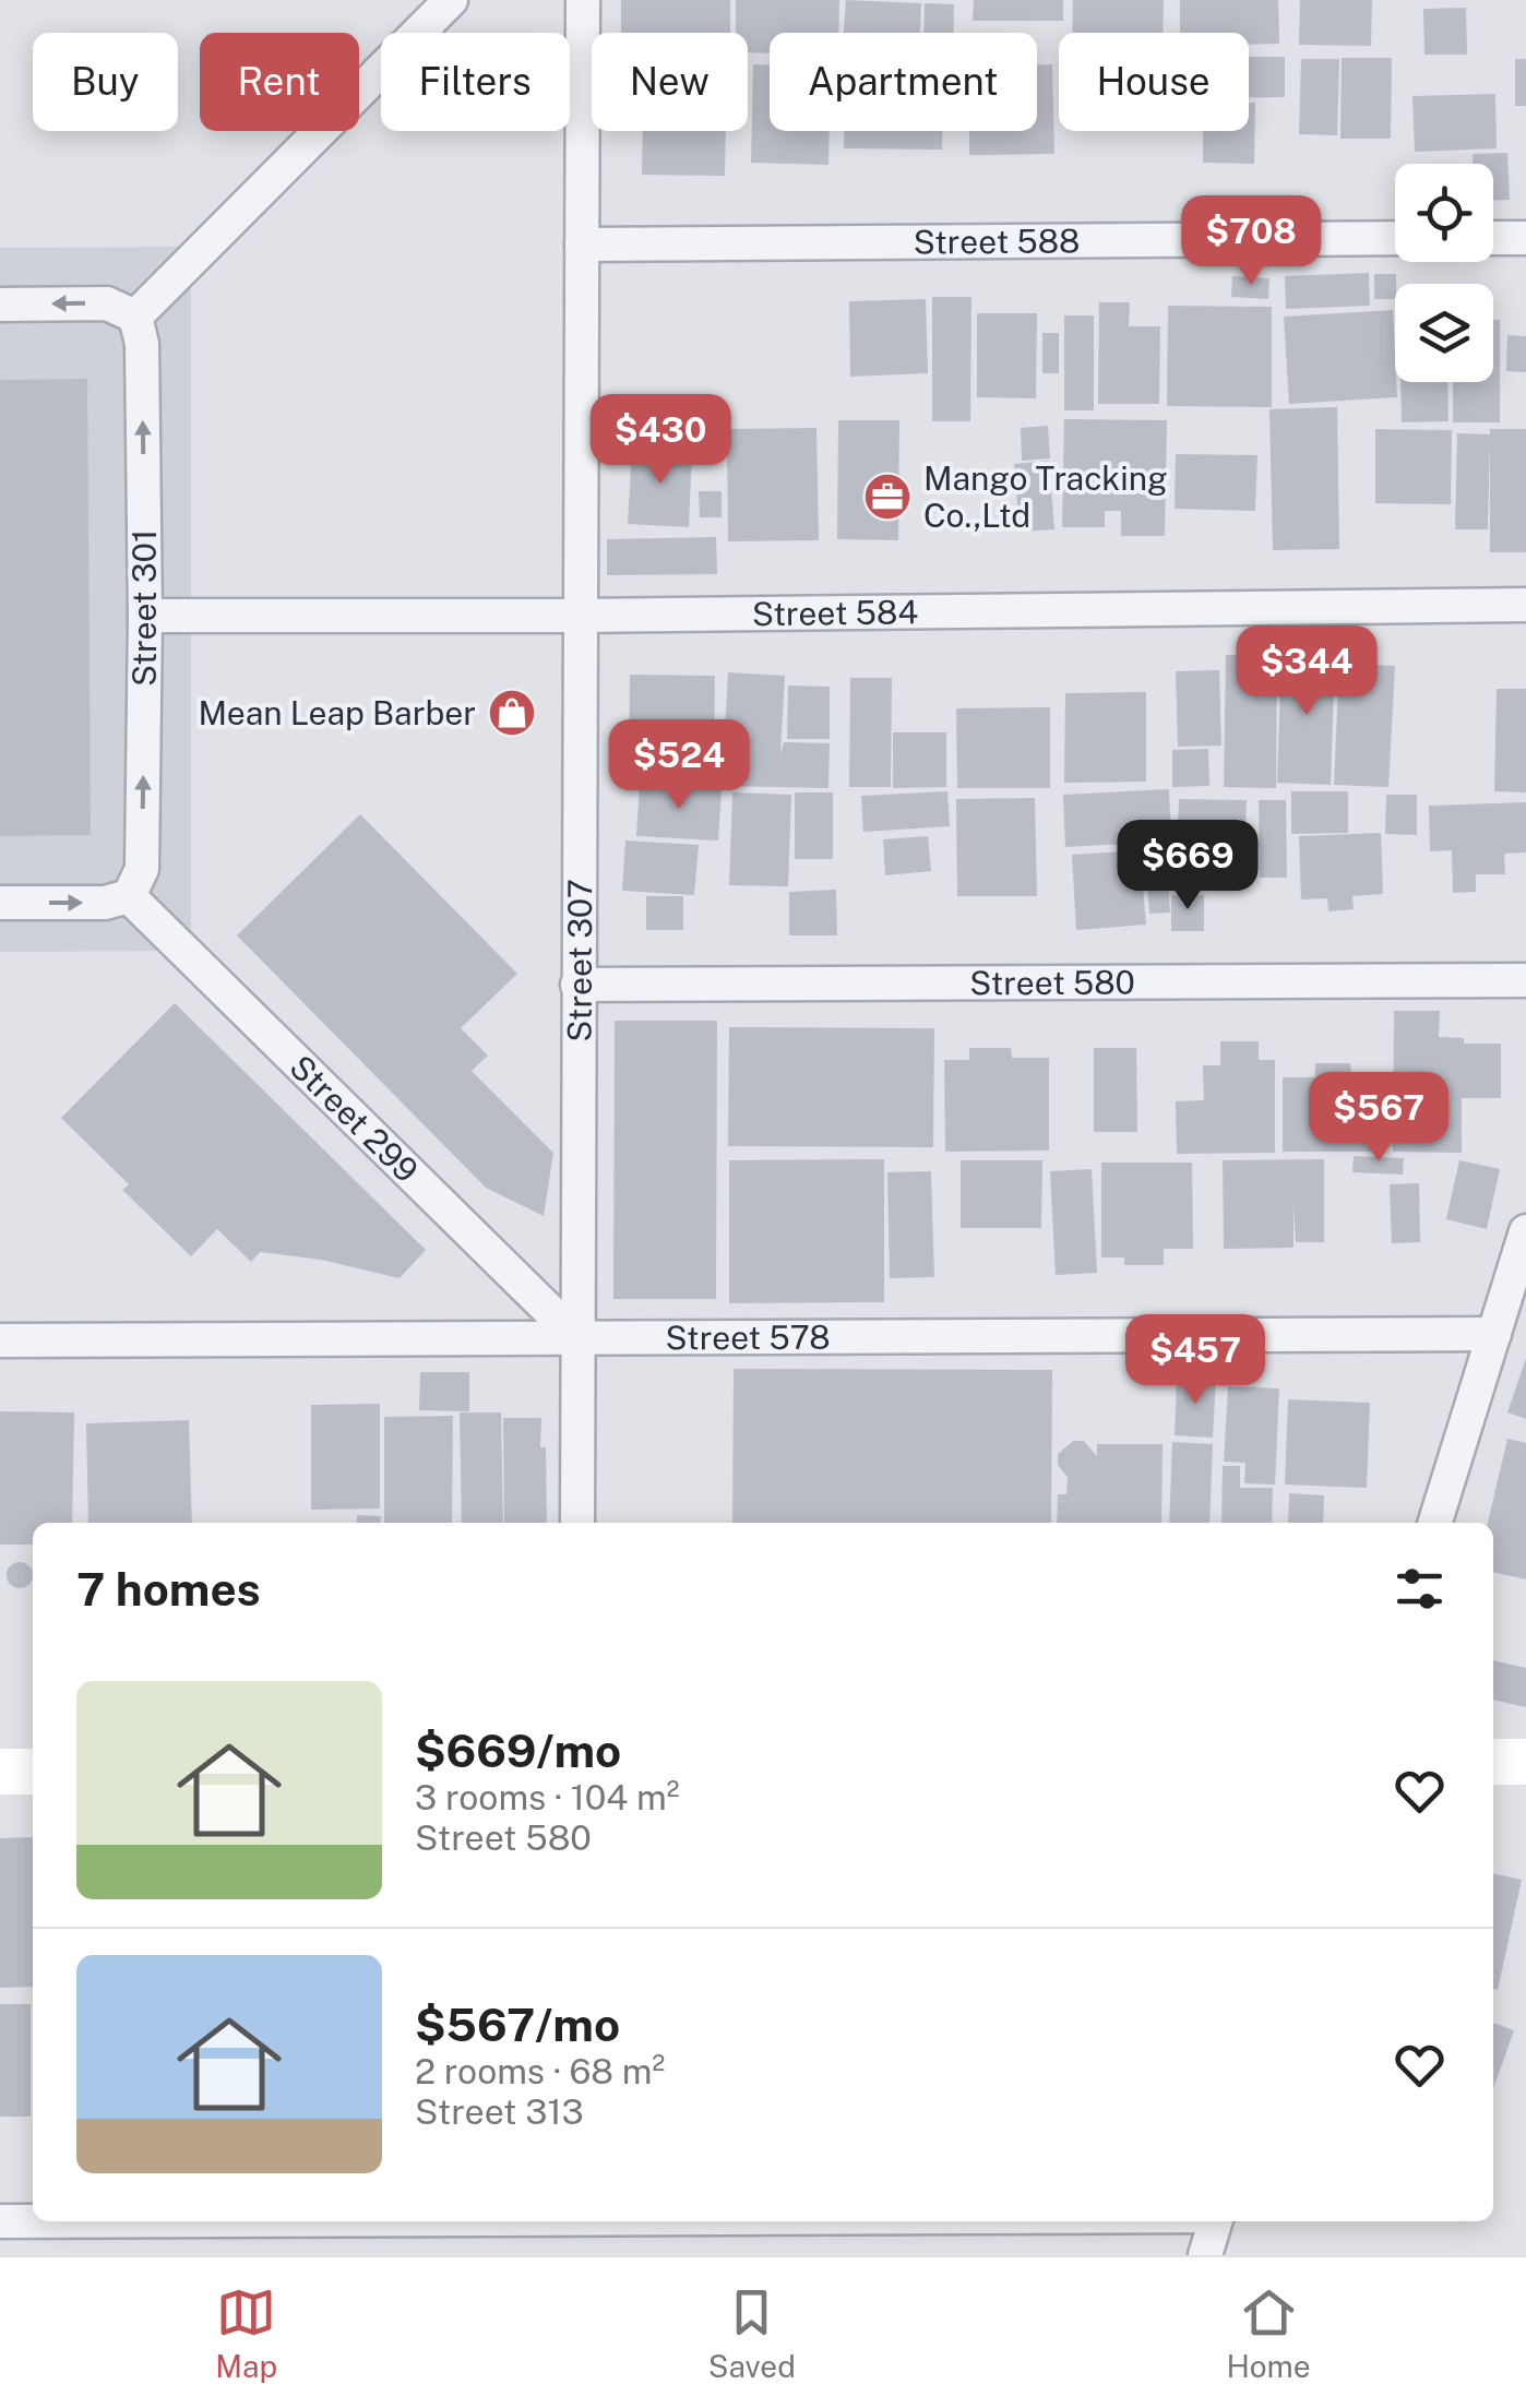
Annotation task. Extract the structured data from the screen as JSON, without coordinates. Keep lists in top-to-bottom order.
{
  "streets": {
    "street": [
      "Street 588",
      "Street 301",
      "Street 584",
      "Street 307",
      "Street 580",
      "Street 299",
      "Street 578"
    ]
  },
  "crossings": [
    ["Street 588", "Street 307"],
    ["Street 301", "Street 584"],
    ["Street 301", "Street 299"],
    ["Street 584", "Street 307"],
    ["Street 307", "Street 580"],
    ["Street 307", "Street 299"],
    ["Street 307", "Street 578"],
    ["Street 299", "Street 578"]
  ],
  "one_way": ["Street 301"],
  "places": {
    "office": ["Mango Tracking Co.,Ltd"],
    "shop": ["Mean Leap Barber"]
  },
  "page": {
    "chip": [
      "Buy",
      "Rent",
      "Filters",
      "New",
      "Apartment",
      "House"
    ],
    "price": [
      "$708",
      "$430",
      "$344",
      "$524",
      "$669",
      "$567",
      "$457"
    ],
    "heading": "7 homes",
    "list": [
      {
        "name": "$669/mo",
        "note": "3 rooms · 104 m² · Street 580"
      },
      {
        "name": "$567/mo",
        "note": "2 rooms · 68 m² · Street 313"
      }
    ],
    "tabs": ["Map", "Saved", "Home"]
  }
}
